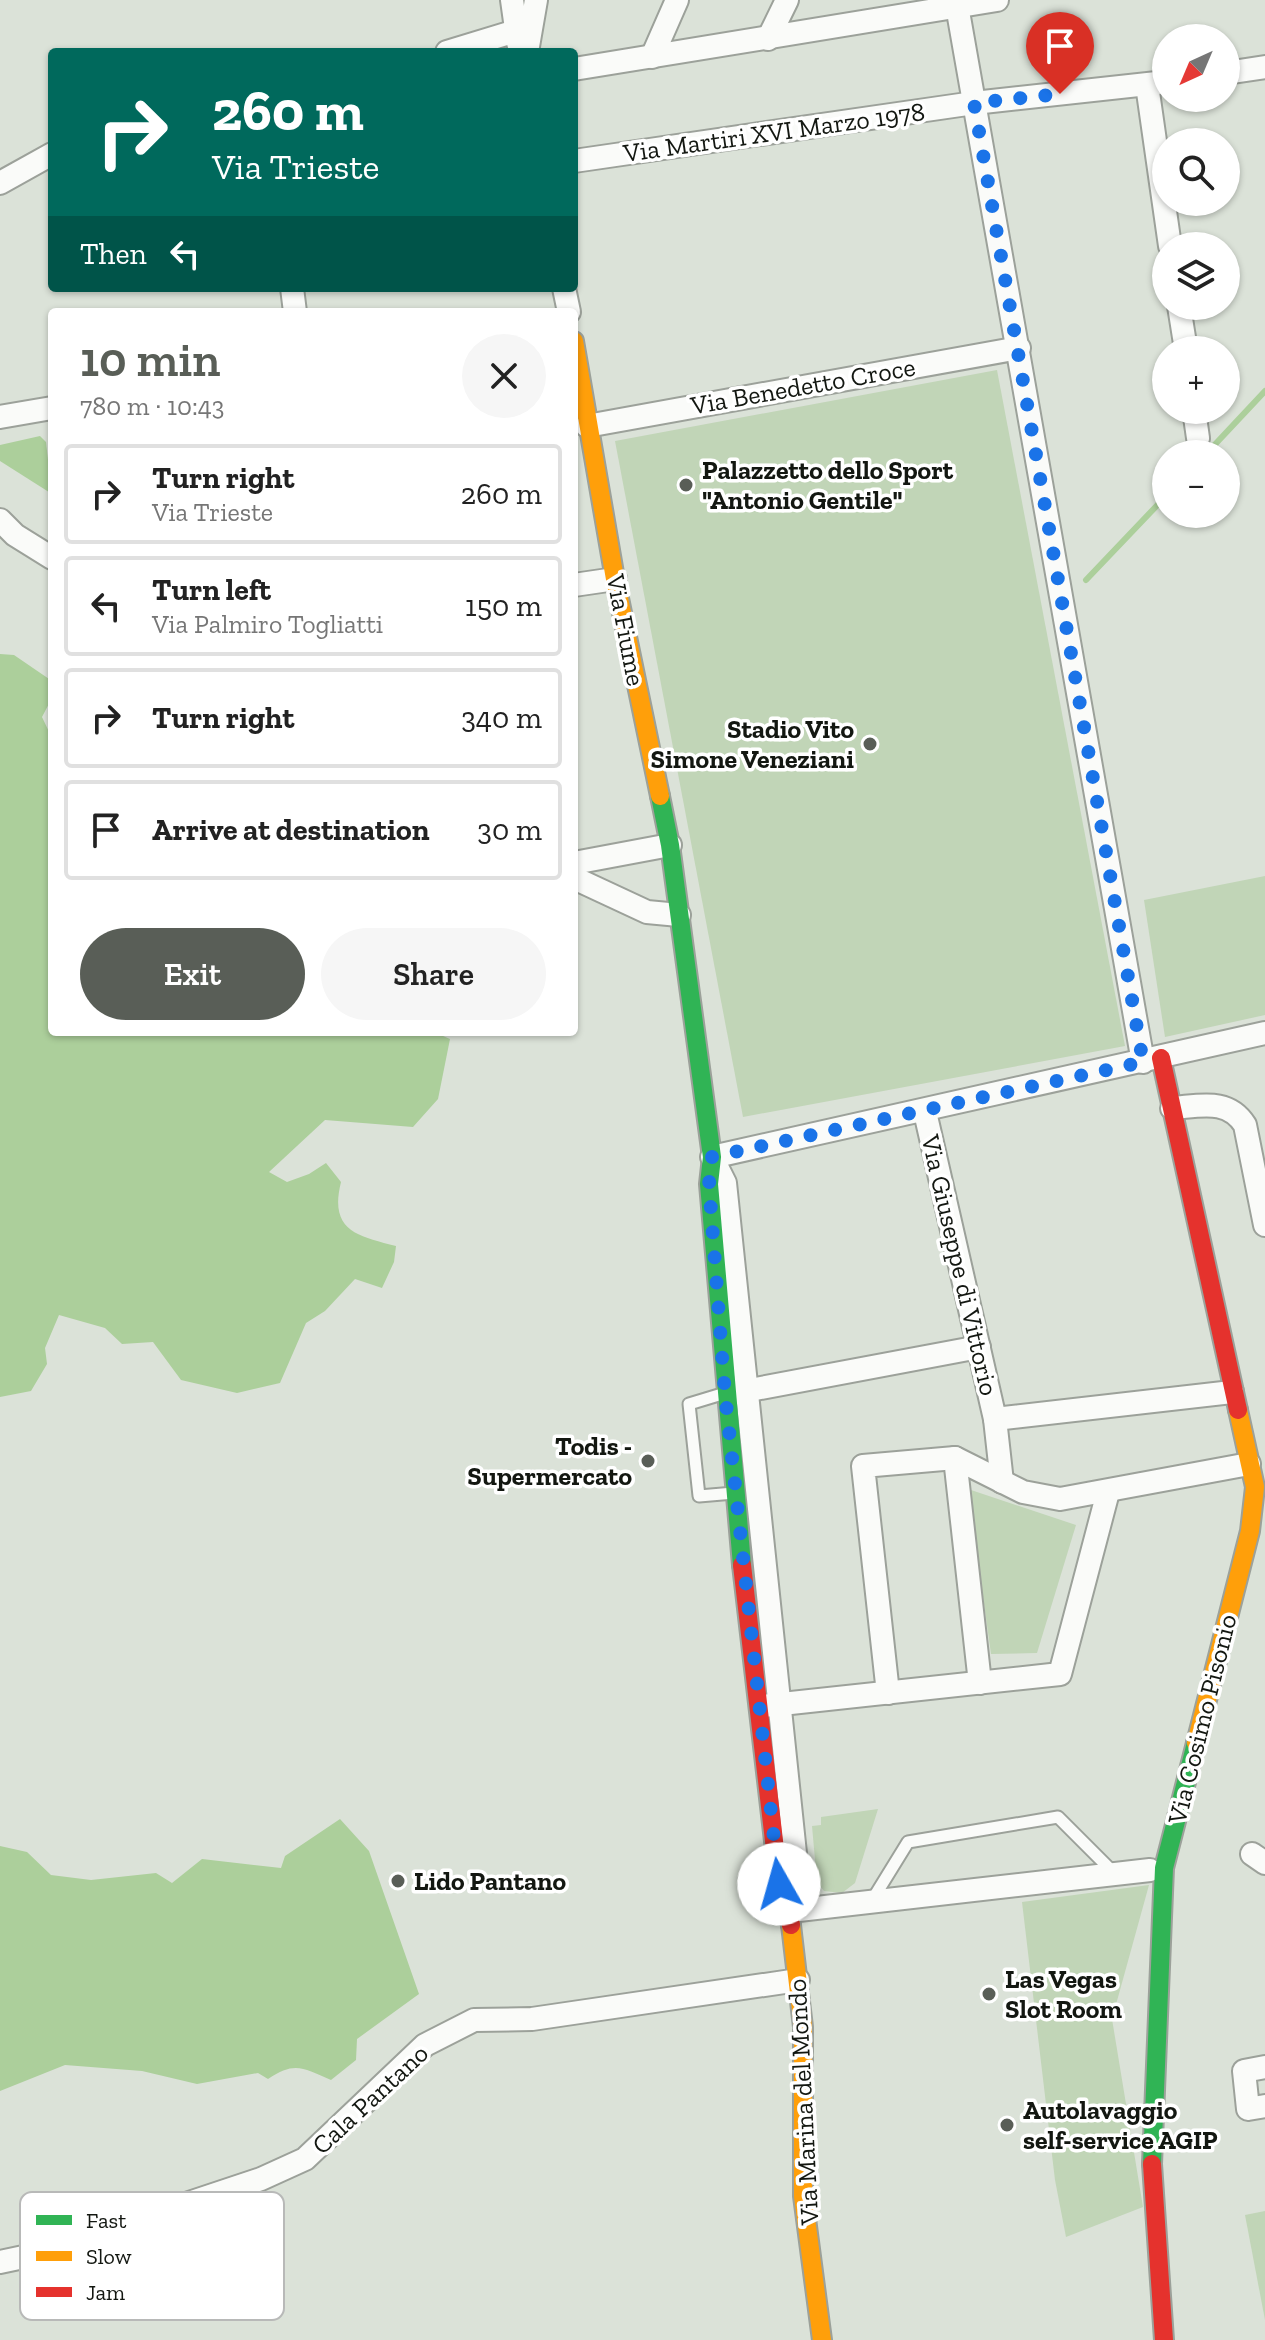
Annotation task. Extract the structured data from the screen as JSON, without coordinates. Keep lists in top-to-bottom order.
{
  "streets": {
    "street": [
      "Via Martiri XVI Marzo 1978",
      "Via Benedetto Croce",
      "Via Fiume",
      "Via Giuseppe di Vittorio",
      "Via Cosimo Pisonio",
      "Cala Pantano",
      "Via Marina del Mondo"
    ]
  },
  "crossings": [
    ["Via Benedetto Croce", "Via Fiume"],
    ["Via Fiume", "Via Marina del Mondo"],
    ["Via Giuseppe di Vittorio", "Via Cosimo Pisonio"],
    ["Cala Pantano", "Via Marina del Mondo"]
  ],
  "places": [
    "Palazzetto dello Sport \"Antonio Gentile\"",
    "Stadio Vito Simone Veneziani",
    "Todis - Supermercato",
    "Lido Pantano",
    "Las Vegas Slot Room",
    "Autolavaggio self-service AGIP"
  ],
  "legend": ["Fast", "Slow", "Jam"],
  "north": "bottom left",
  "page": {
    "map_buttons": ["+", "−"],
    "turn": ["260 m", "Via Trieste"],
    "then": "Then",
    "heading": ["10 min", "780 m · 10:43"],
    "list": [
      {
        "name": "Turn right",
        "note": "Via Trieste",
        "value": "260 m"
      },
      {
        "name": "Turn left",
        "note": "Via Palmiro Togliatti",
        "value": "150 m"
      },
      {
        "name": "Turn right",
        "value": "340 m"
      },
      {
        "name": "Arrive at destination",
        "value": "30 m"
      }
    ],
    "buttons": ["Exit", "Share"]
  }
}
